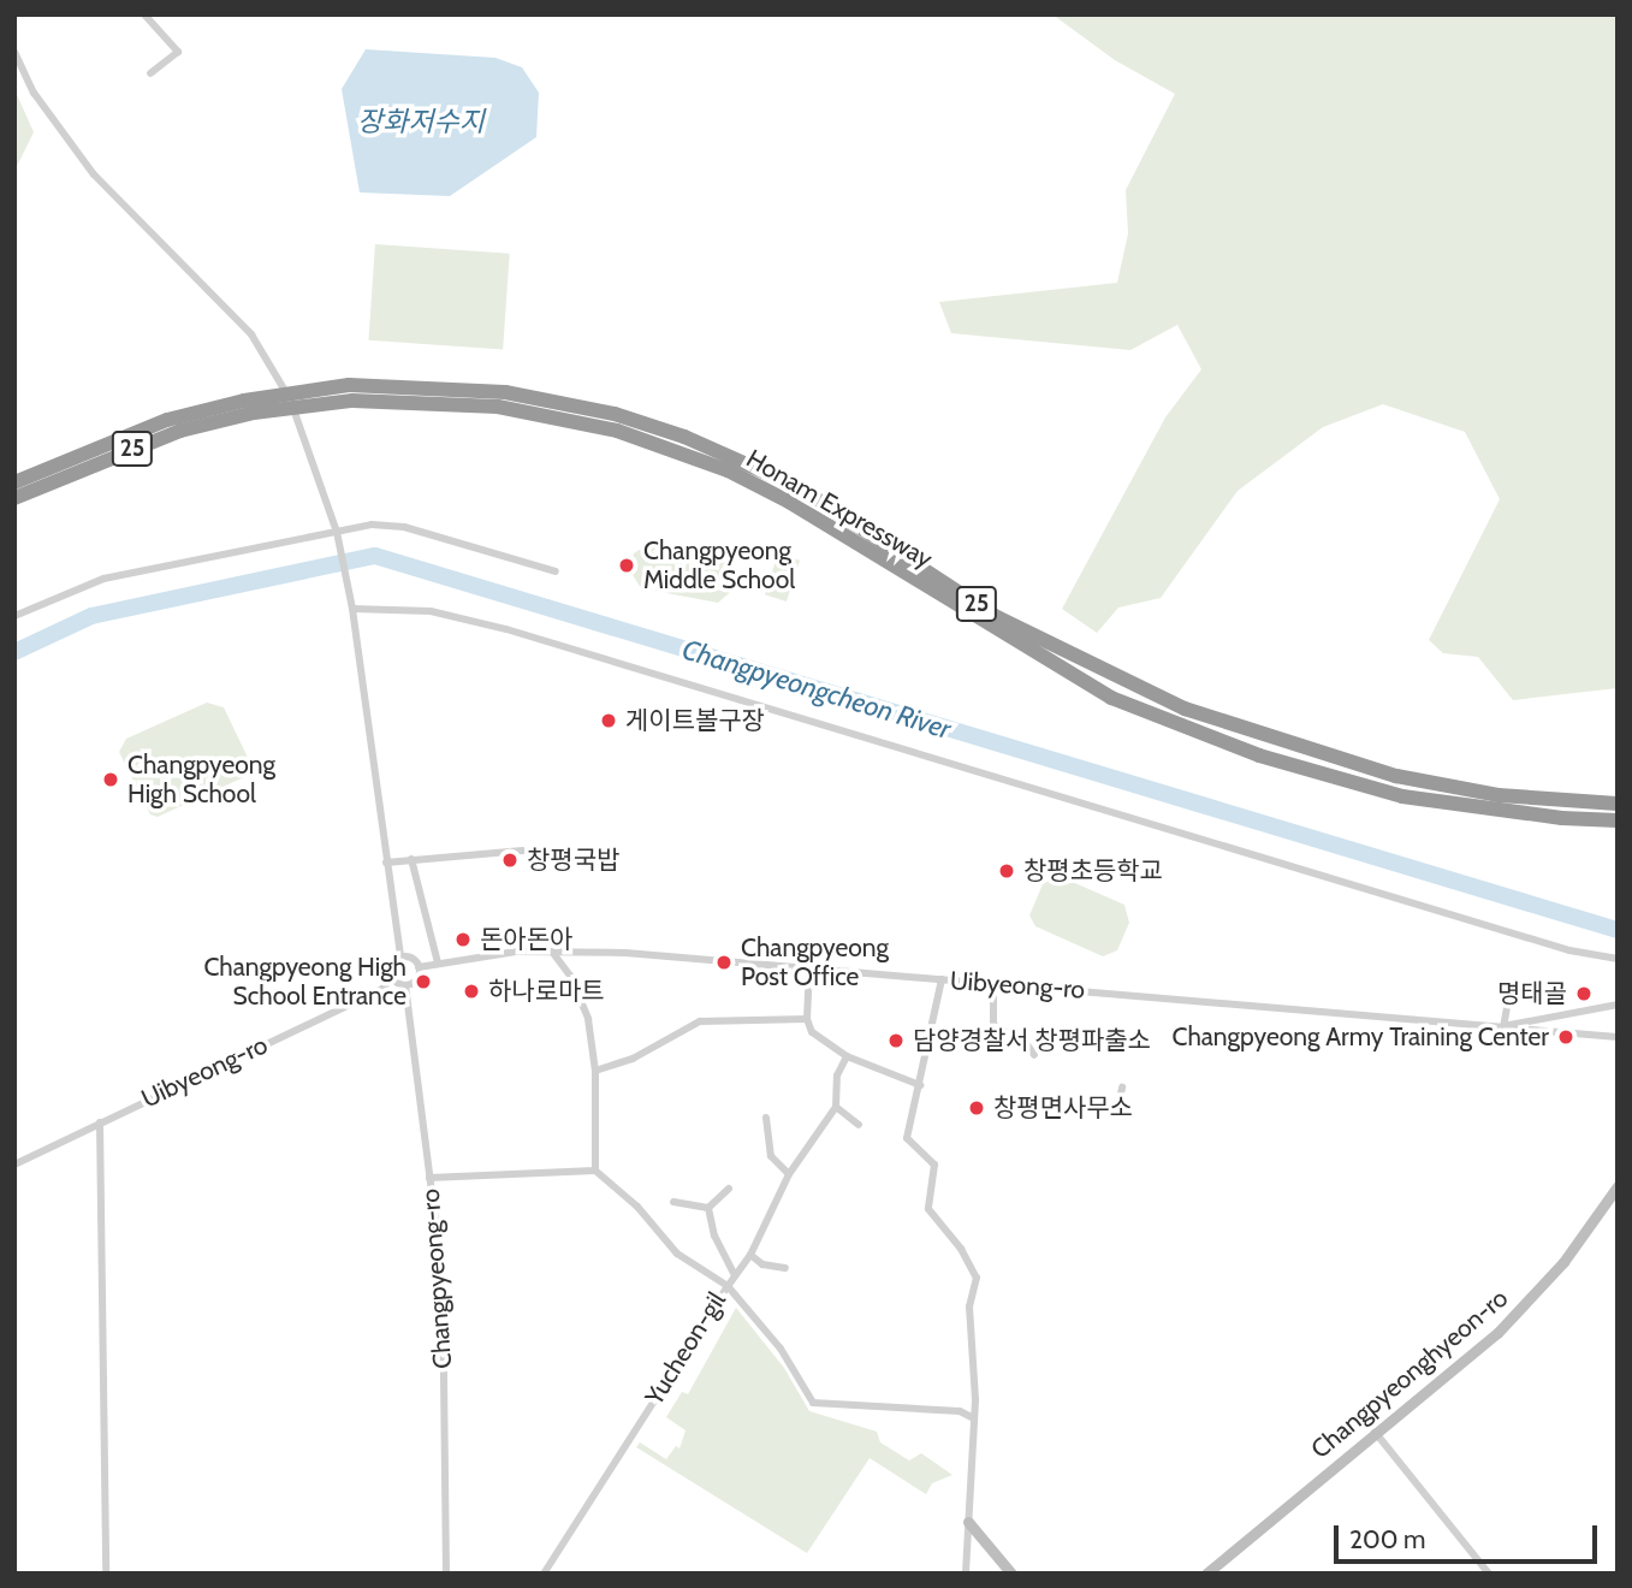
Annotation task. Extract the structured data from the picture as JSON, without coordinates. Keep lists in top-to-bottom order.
{
  "streets": {
    "highway": ["25", "Honam Expressway"],
    "main road": ["Changpyeonghyeon-ro"],
    "street": ["Uibyeong-ro", "Changpyeong-ro", "Yucheon-gil"]
  },
  "crossings": [
    ["Uibyeong-ro", "Changpyeong-ro"]
  ],
  "water": ["장화저수지", "Changpyeongcheon River"],
  "places": [
    "Changpyeong Middle School",
    "게이트볼구장",
    "Changpyeong High School",
    "창평국밥",
    "창평초등학교",
    "돈아돈아",
    "Changpyeong Post Office",
    "Changpyeong High School Entrance",
    "하나로마트",
    "명태골",
    "Changpyeong Army Training Center",
    "담양경찰서 창평파출소",
    "창평면사무소"
  ],
  "scale_bar": "200 m"
}
